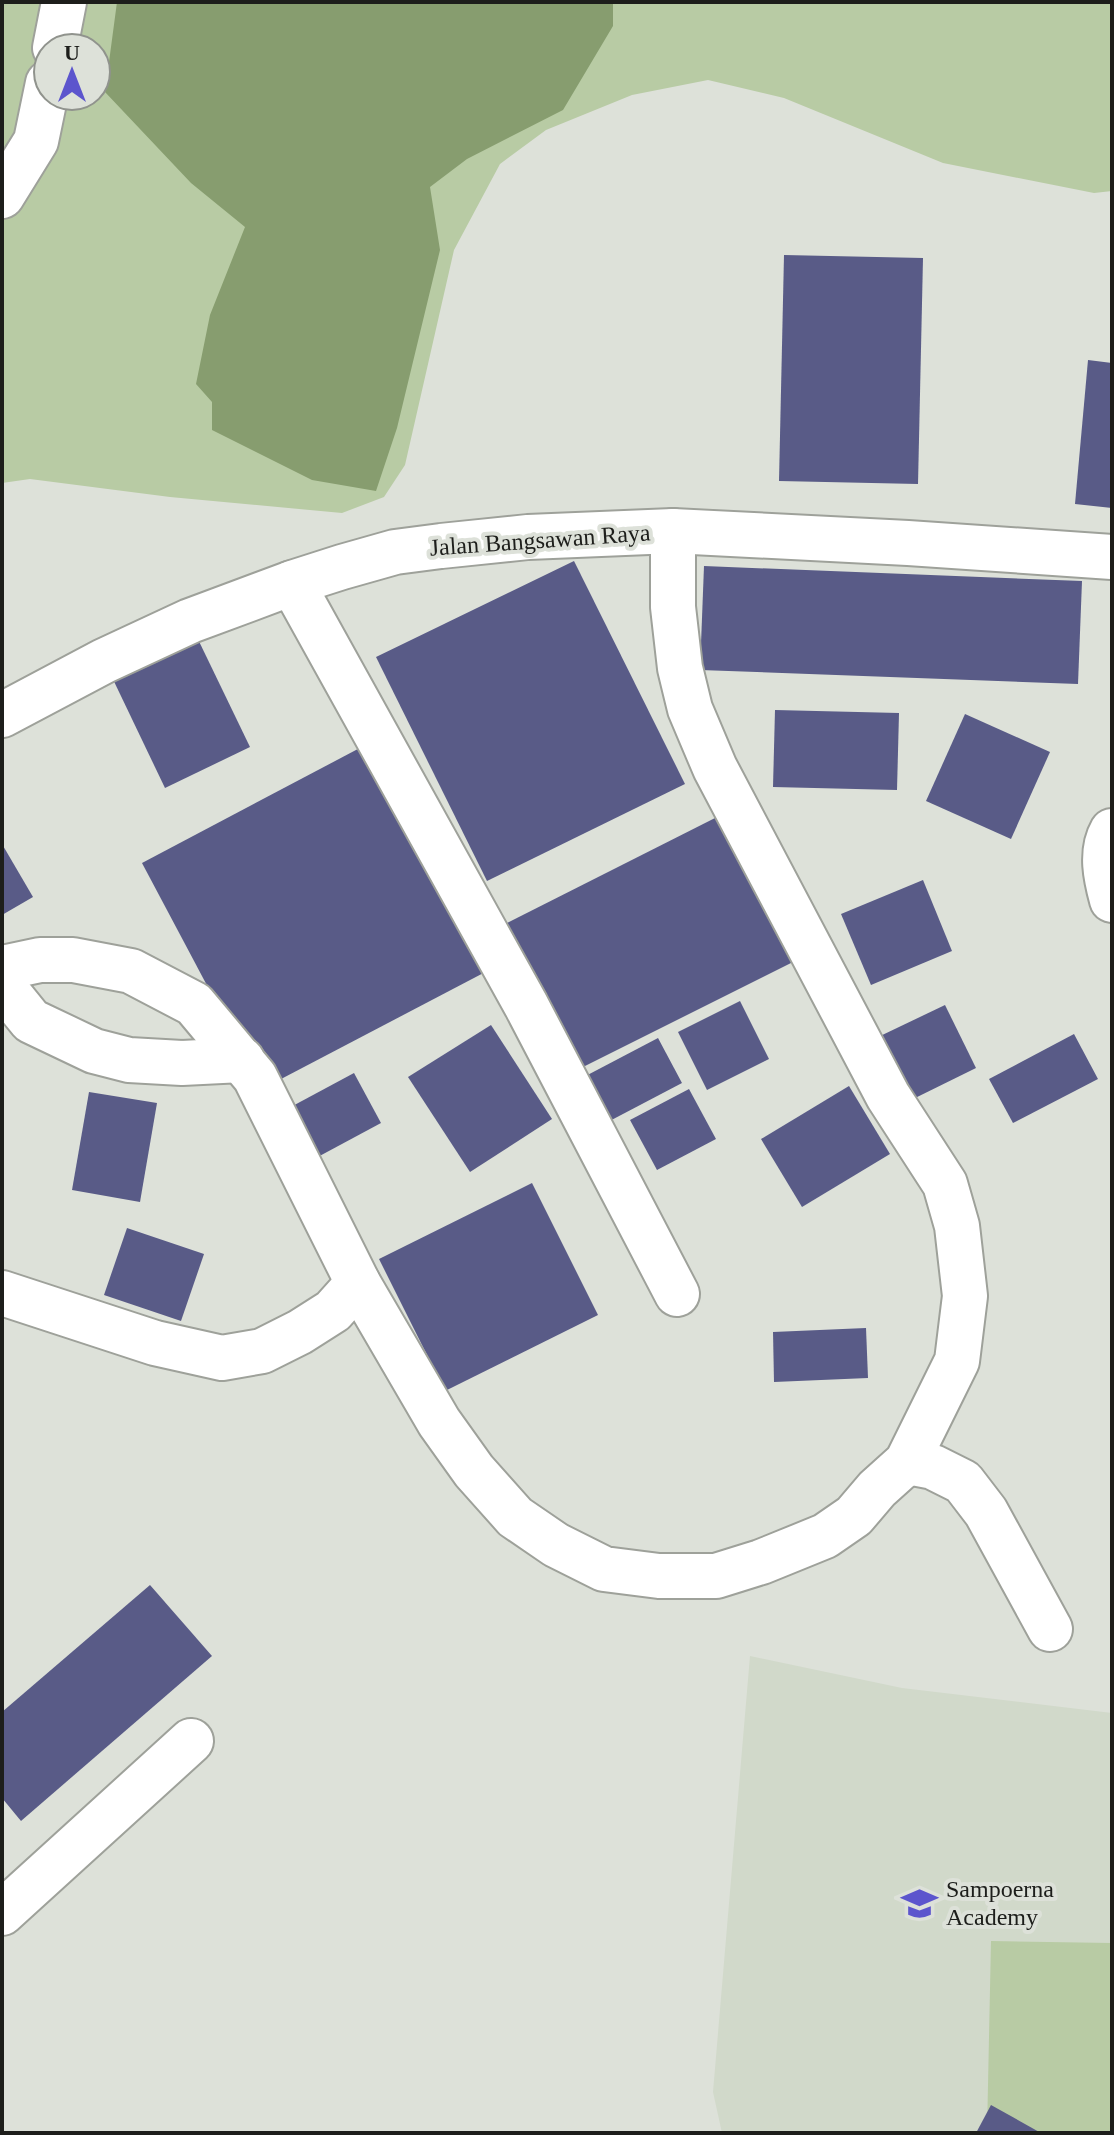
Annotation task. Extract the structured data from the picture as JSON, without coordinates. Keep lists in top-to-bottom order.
{
  "streets": {
    "street": ["Jalan Bangsawan Raya"]
  },
  "places": {
    "school or university": ["Sampoerna Academy"]
  },
  "north": "top"
}
